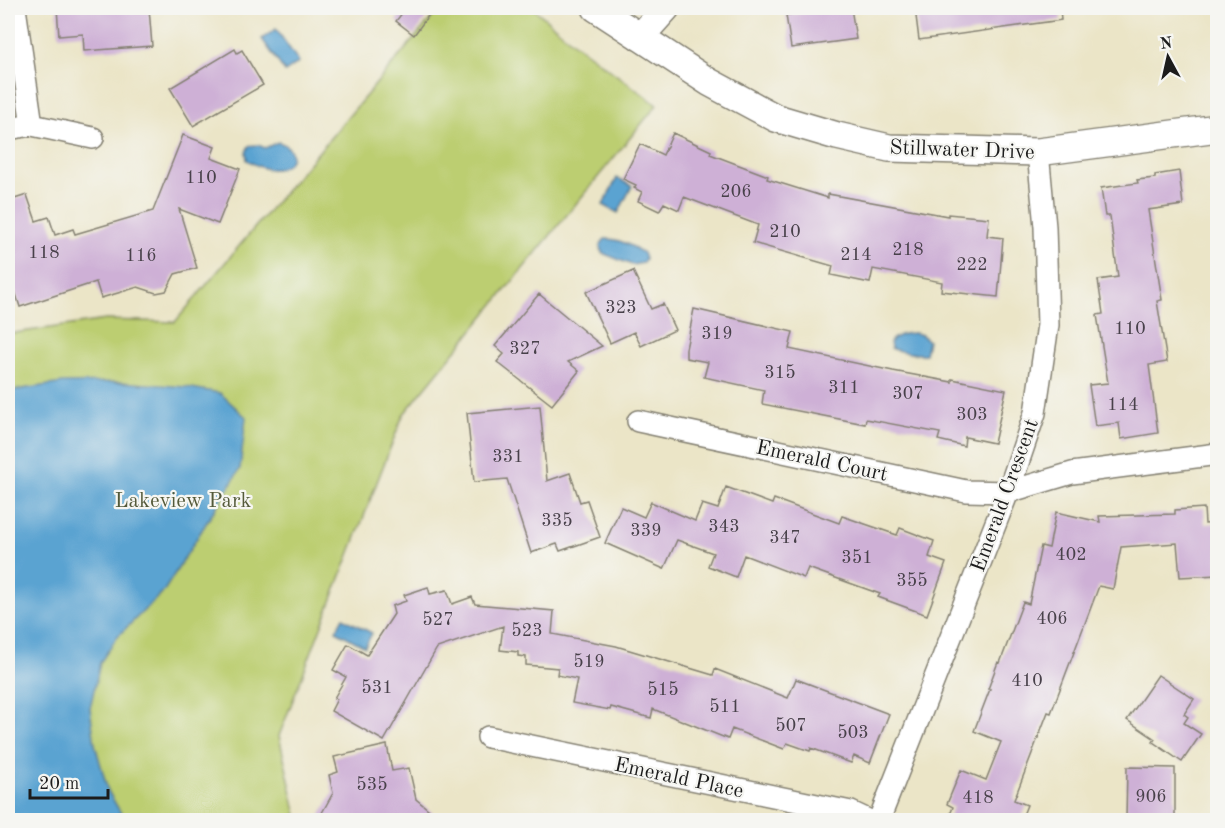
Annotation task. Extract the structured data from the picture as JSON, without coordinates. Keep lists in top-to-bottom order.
{
  "streets": {
    "street": [
      "Stillwater Drive",
      "Emerald Court",
      "Emerald Crescent",
      "Emerald Place"
    ]
  },
  "crossings": [
    ["Stillwater Drive", "Emerald Crescent"],
    ["Emerald Court", "Emerald Crescent"]
  ],
  "parks": ["Lakeview Park"],
  "house_numbers": [
    "110",
    "206",
    "210",
    "218",
    "118",
    "214",
    "116",
    "222",
    "323",
    "110",
    "319",
    "327",
    "315",
    "311",
    "307",
    "114",
    "303",
    "331",
    "335",
    "343",
    "339",
    "347",
    "402",
    "351",
    "355",
    "406",
    "527",
    "523",
    "519",
    "410",
    "531",
    "515",
    "511",
    "507",
    "503",
    "535",
    "906",
    "418"
  ],
  "scale_bar": "20 m",
  "north": "top"
}
